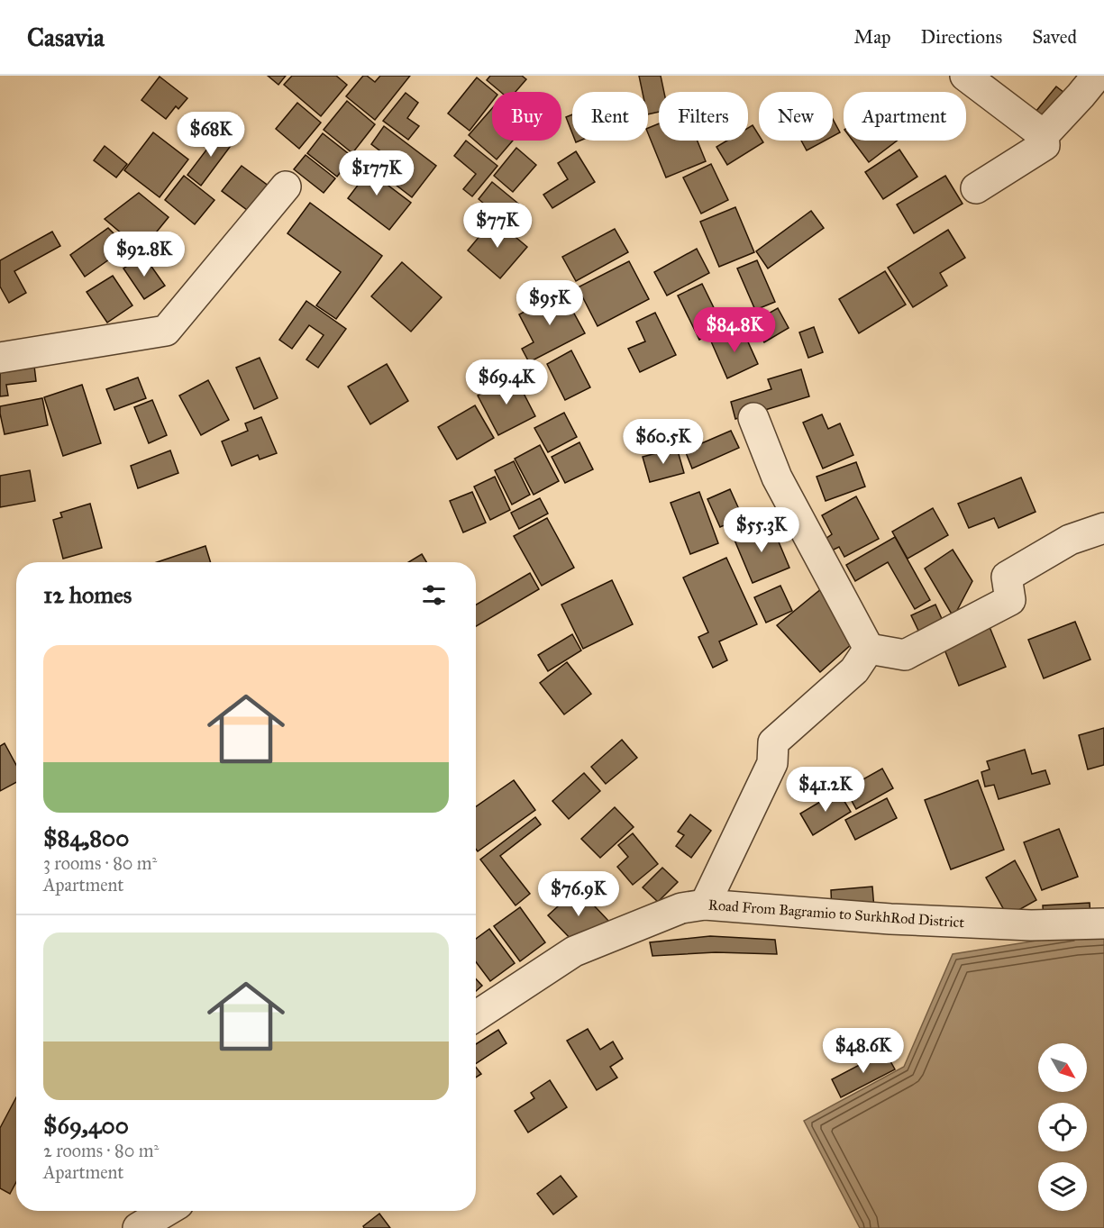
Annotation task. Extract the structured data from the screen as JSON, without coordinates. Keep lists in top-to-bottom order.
{
  "streets": {
    "street": ["Road From Bagramio to SurkhRod District"]
  },
  "north": "bottom right",
  "page": {
    "header": "Casavia",
    "nav": ["Map", "Directions", "Saved"],
    "chip": [
      "Buy",
      "Rent",
      "Filters",
      "New",
      "Apartment"
    ],
    "price": [
      "$68K",
      "$177K",
      "$77K",
      "$92.8K",
      "$95K",
      "$84.8K",
      "$69.4K",
      "$60.5K",
      "$55.3K",
      "$41.2K",
      "$76.9K",
      "$48.6K"
    ],
    "heading": "12 homes",
    "list": [
      {
        "name": "$84,800",
        "note": "3 rooms · 80 m² · Apartment"
      },
      {
        "name": "$69,400",
        "note": "2 rooms · 80 m² · Apartment"
      }
    ]
  }
}
